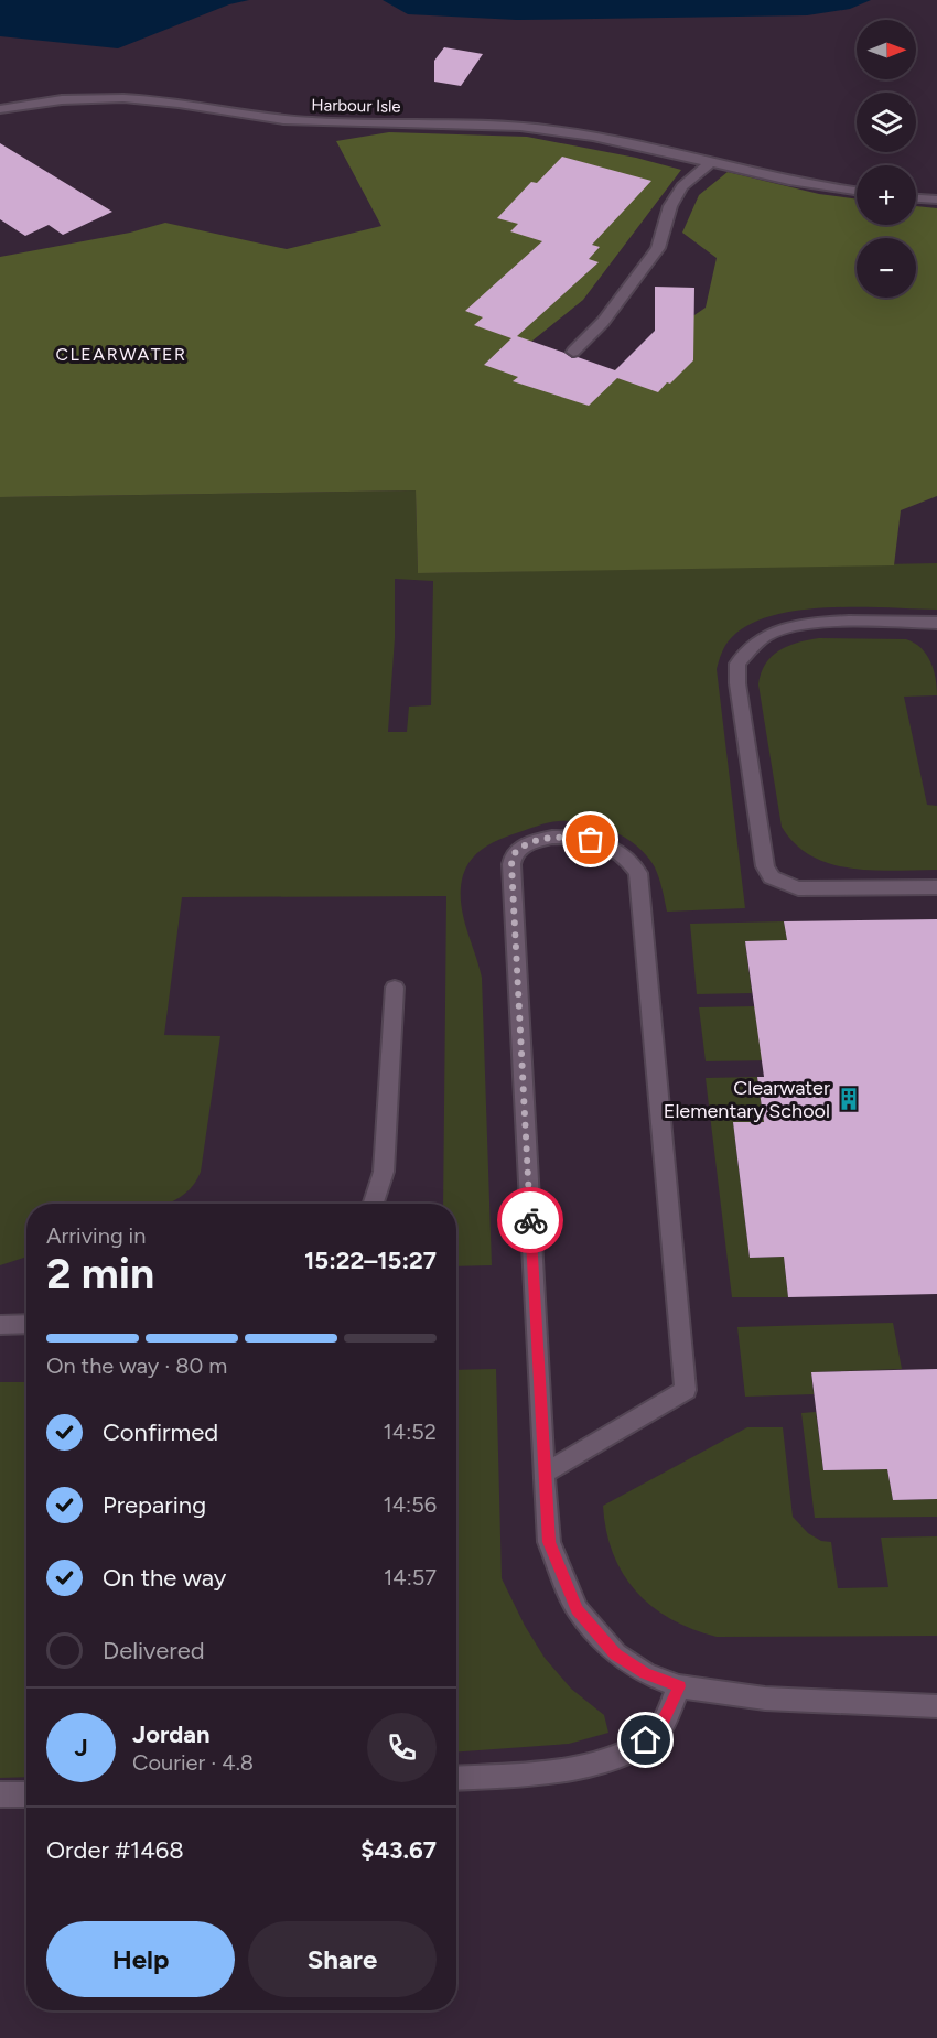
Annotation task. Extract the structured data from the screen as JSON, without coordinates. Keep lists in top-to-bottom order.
{
  "streets": {
    "street": ["Harbour Isle"]
  },
  "districts": ["CLEARWATER"],
  "places": {
    "building": ["Clearwater Elementary School"]
  },
  "north": "right",
  "page": {
    "map_buttons": ["+", "−"],
    "heading": ["2 min", "Arriving in", "15:22–15:27"],
    "panel": [
      "Jordan",
      "Courier · 4.8",
      "Order #1468",
      "$43.67"
    ],
    "bar": "On the way · 80 m",
    "list": [
      ["Confirmed", "14:52"],
      ["Preparing", "14:56"],
      ["On the way", "14:57"],
      "Delivered"
    ],
    "round": "J",
    "buttons": ["Help", "Share"]
  }
}
